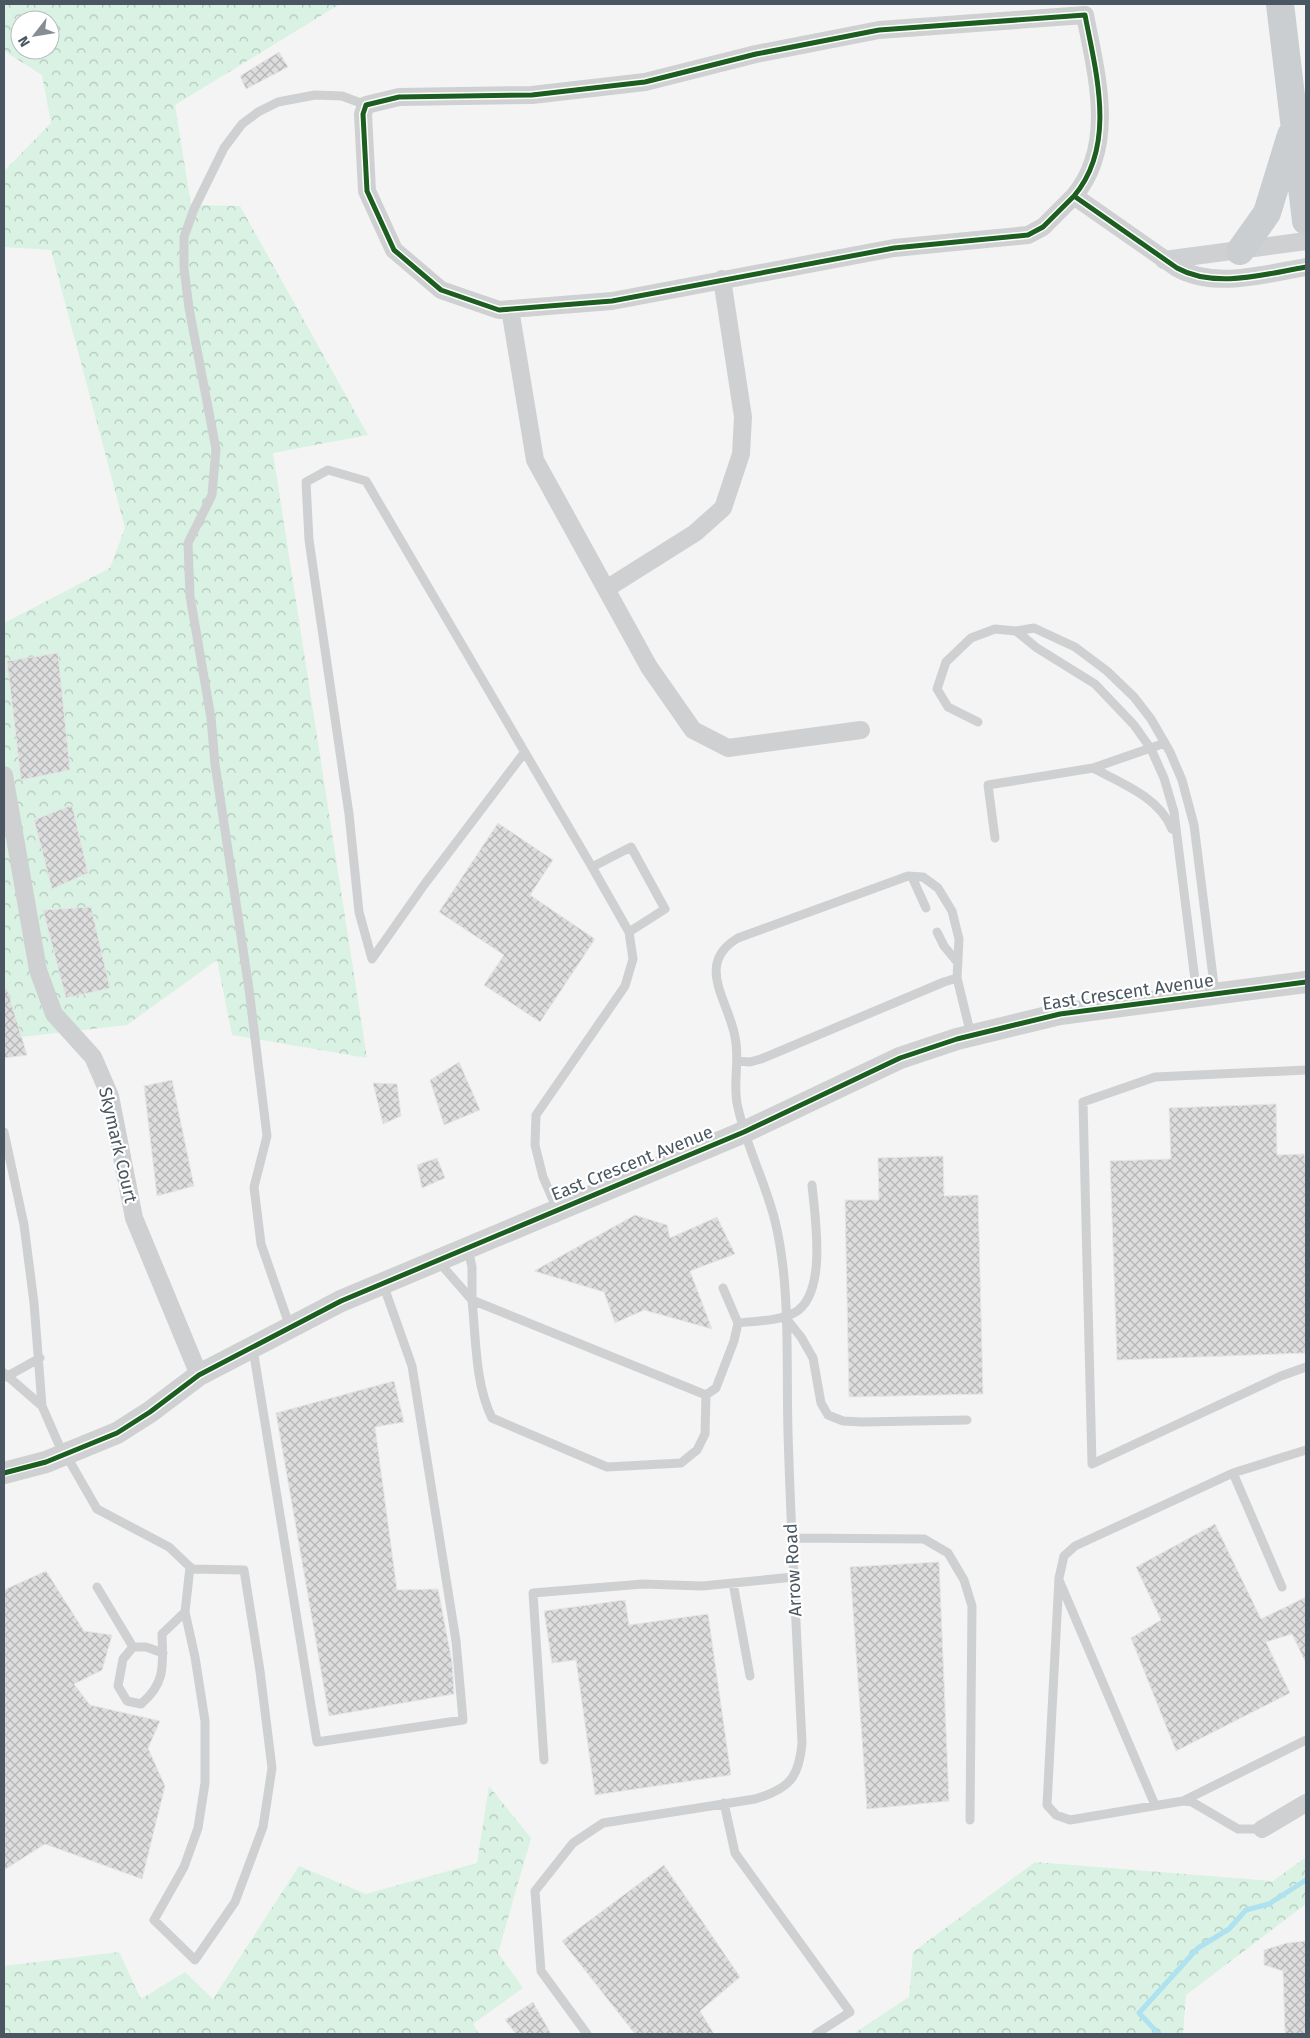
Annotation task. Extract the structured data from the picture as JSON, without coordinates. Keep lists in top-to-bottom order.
{
  "streets": {
    "street": ["East Crescent Avenue", "Skymark Court"],
    "lane": ["Arrow Road"]
  },
  "crossings": [
    ["East Crescent Avenue", "Skymark Court"],
    ["East Crescent Avenue", "Arrow Road"]
  ],
  "north": "bottom left"
}
